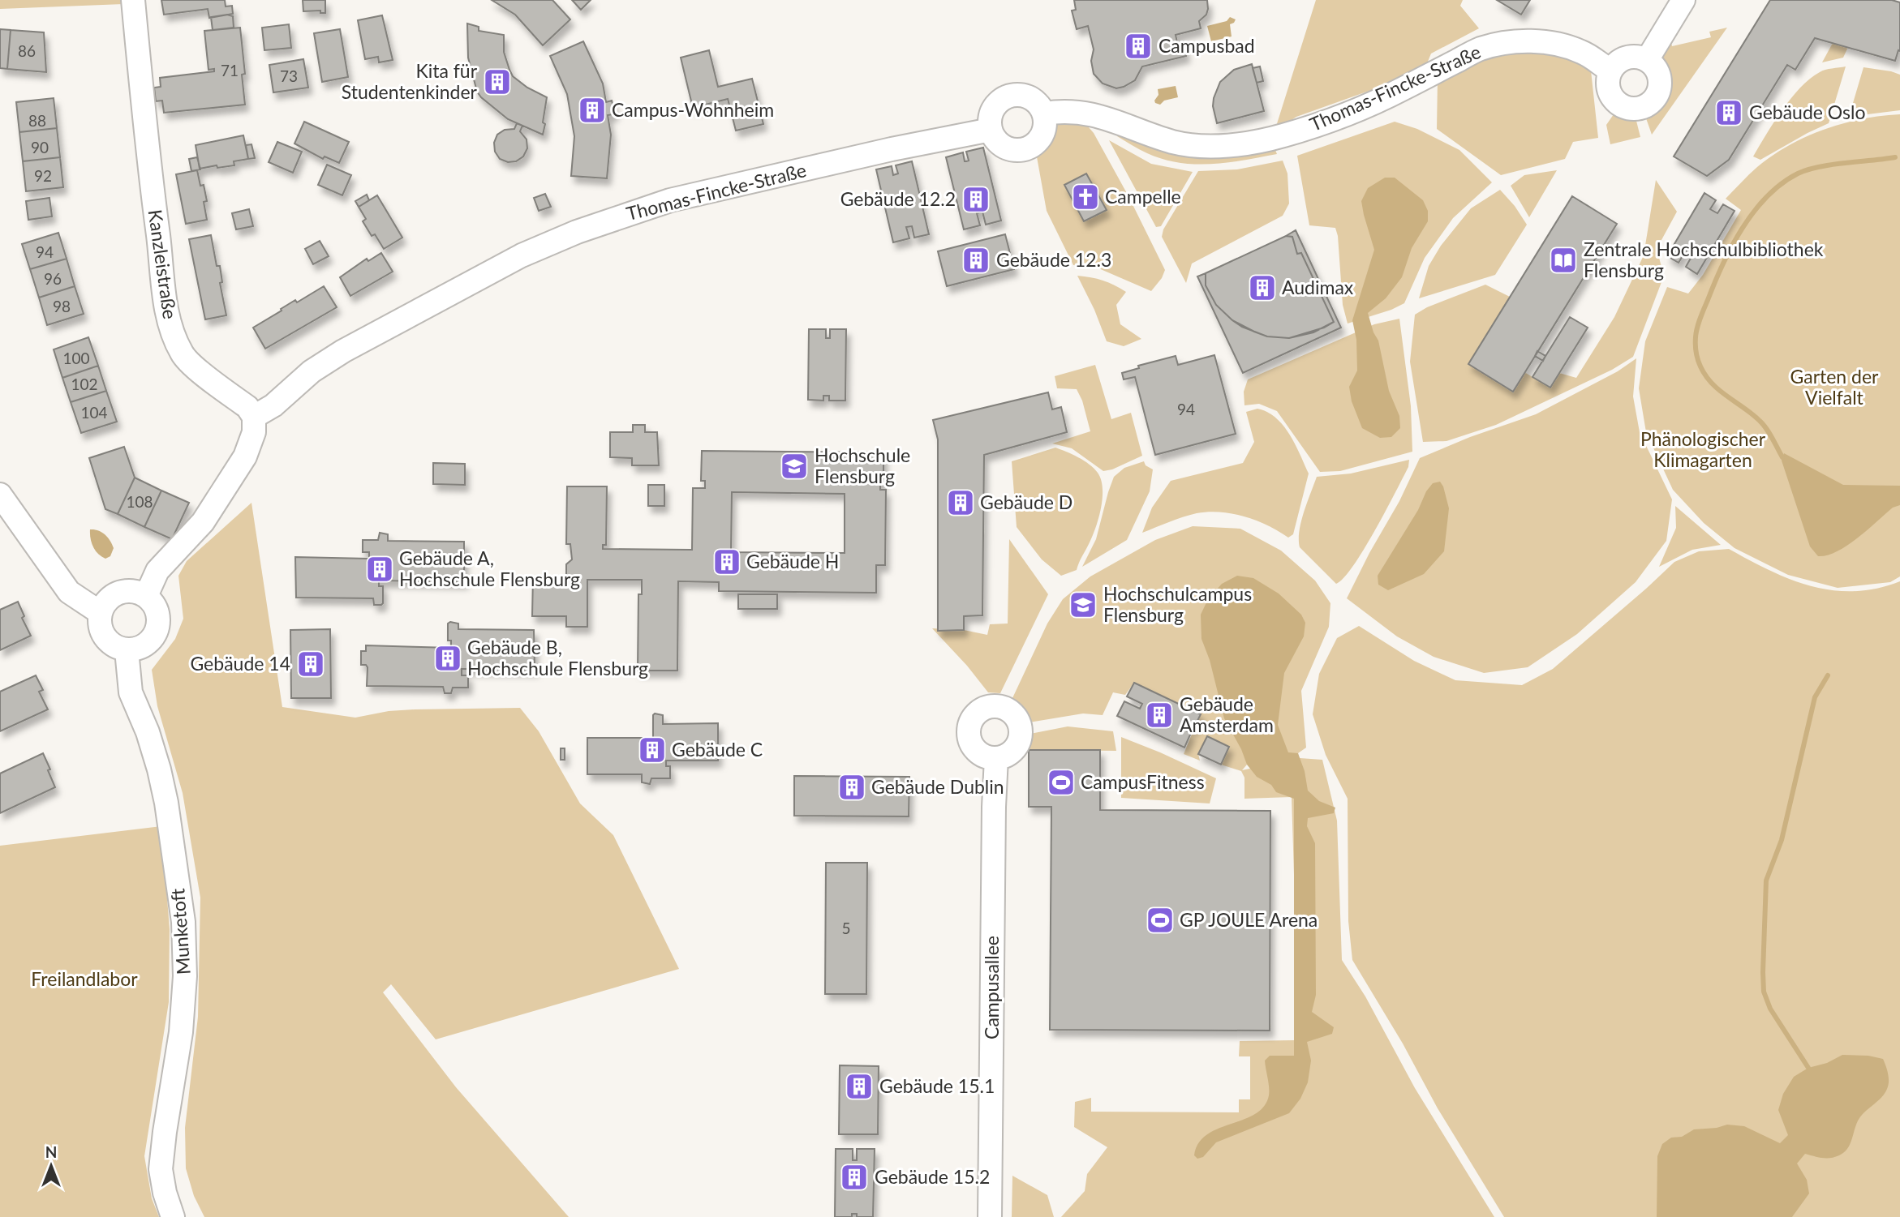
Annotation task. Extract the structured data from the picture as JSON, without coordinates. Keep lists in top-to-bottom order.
{
  "streets": {
    "street": [
      "Thomas-Fincke-Straße",
      "Kanzleistraße",
      "Munketoft",
      "Campusallee"
    ]
  },
  "crossings": [
    ["Thomas-Fincke-Straße", "Kanzleistraße"]
  ],
  "parks": ["Garten der Vielfalt", "Phänologischer Klimagarten", "Freilandlabor"],
  "places": {
    "building": [
      "Campusbad",
      "Kita für Studentenkinder",
      "Campus-Wohnheim",
      "Gebäude Oslo",
      "Gebäude 12.2",
      "Gebäude 12.3",
      "Audimax",
      "Gebäude D",
      "Gebäude H",
      "Gebäude A, Hochschule Flensburg",
      "Gebäude B, Hochschule Flensburg",
      "Gebäude 14",
      "Gebäude Amsterdam",
      "Gebäude C",
      "Gebäude Dublin",
      "Gebäude 15.1",
      "Gebäude 15.2"
    ],
    "church": ["Campelle"],
    "library": ["Zentrale Hochschulbibliothek Flensburg"],
    "school or university": ["Hochschule Flensburg", "Hochschulcampus Flensburg"],
    "sports": ["CampusFitness", "GP JOULE Arena"]
  },
  "house_numbers": [
    "86",
    "71",
    "73",
    "88",
    "90",
    "92",
    "94",
    "96",
    "98",
    "100",
    "102",
    "94",
    "104",
    "108",
    "5"
  ],
  "north": "top"
}
